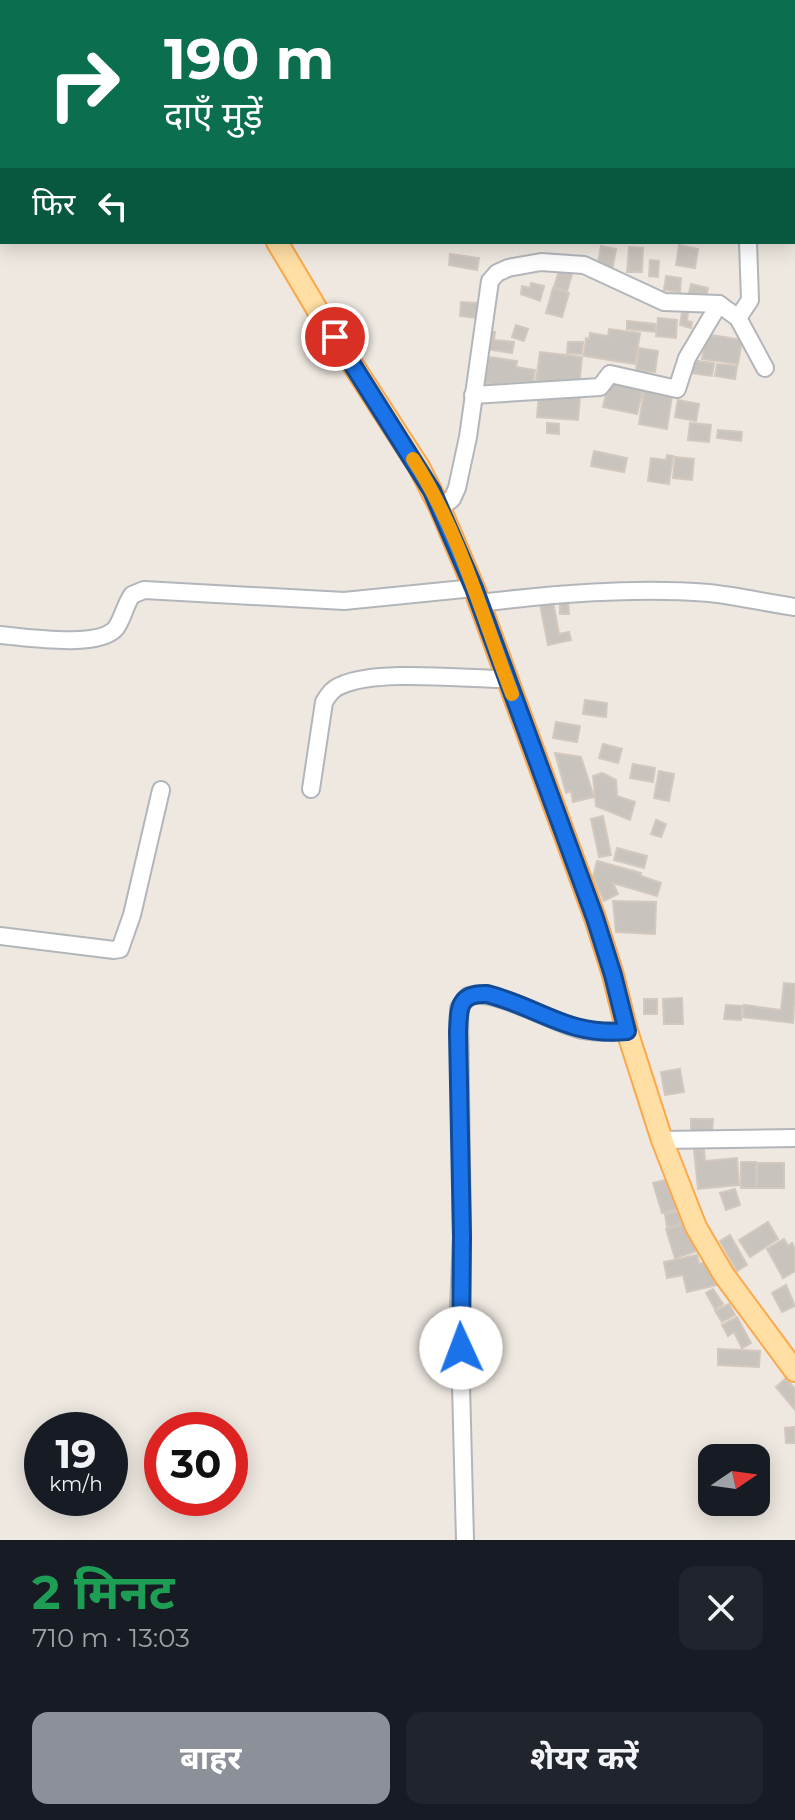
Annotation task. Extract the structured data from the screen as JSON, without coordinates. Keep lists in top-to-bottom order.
{
  "north": "right",
  "page": {
    "turn": ["190 m", "दाएँ मुड़ें"],
    "then": "फिर",
    "speed": "19 km/h",
    "limit": "30",
    "heading": ["2 मिनट", "710 m · 13:03"],
    "buttons": ["बाहर", "शेयर करें"]
  }
}
